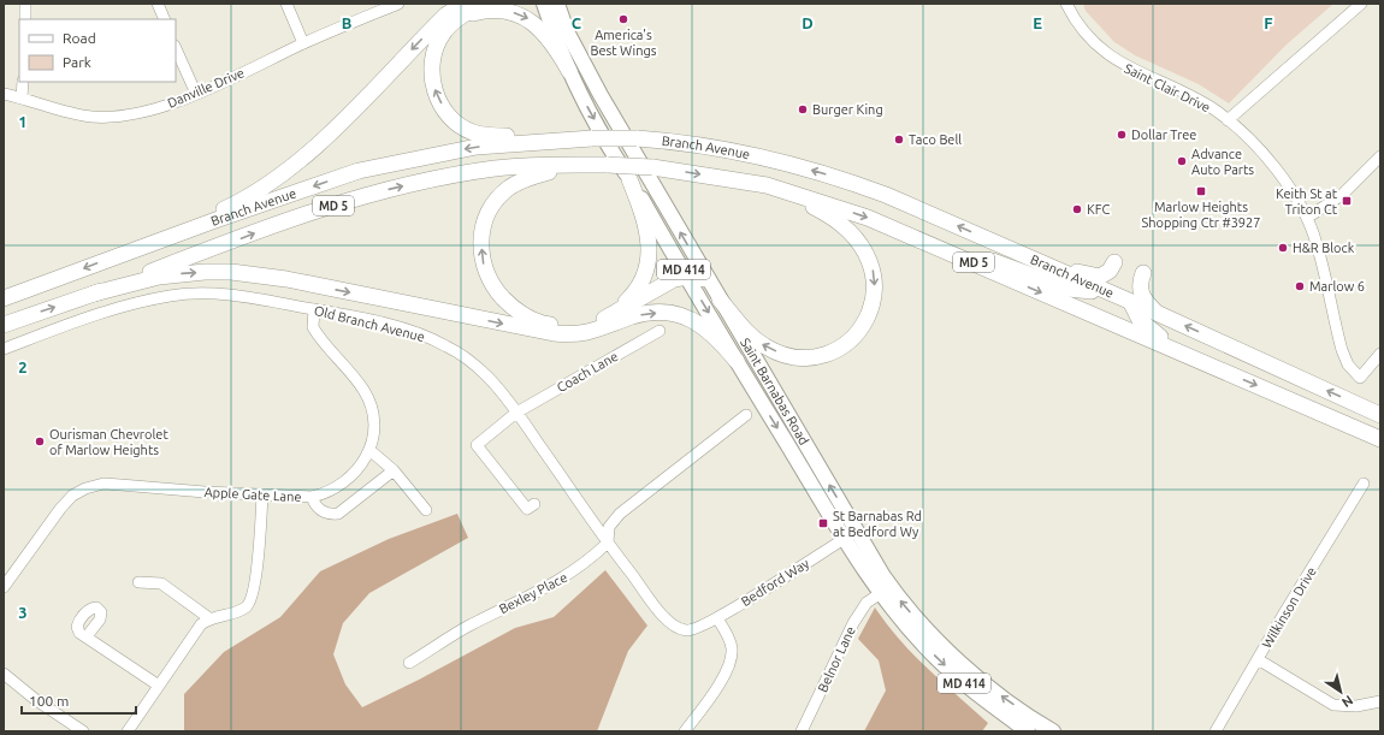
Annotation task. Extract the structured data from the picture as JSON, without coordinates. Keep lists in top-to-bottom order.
{
  "streets": {
    "highway": ["Branch Avenue", "MD 5"],
    "main road": ["MD 414", "Saint Barnabas Road"],
    "street": [
      "Danville Drive",
      "Saint Clair Drive",
      "Old Branch Avenue",
      "Coach Lane",
      "Apple Gate Lane",
      "Bedford Way",
      "Bexley Place",
      "Wilkinson Drive",
      "Belnor Lane"
    ]
  },
  "crossings": [
    ["Old Branch Avenue", "Coach Lane"],
    ["Old Branch Avenue", "Apple Gate Lane"],
    ["Old Branch Avenue", "Bedford Way"],
    ["Old Branch Avenue", "Bexley Place"],
    ["Saint Barnabas Road", "Bedford Way"],
    ["Saint Barnabas Road", "Belnor Lane"]
  ],
  "places": {
    "other": [
      "America's Best Wings",
      "Burger King",
      "Dollar Tree",
      "Taco Bell",
      "Advance Auto Parts",
      "KFC",
      "H&R Block",
      "Marlow 6",
      "Ourisman Chevrolet of Marlow Heights"
    ],
    "transit": ["Marlow Heights Shopping Ctr #3927", "Keith St at Triton Ct", "St Barnabas Rd at Bedford Wy"]
  },
  "legend": ["Road", "Park"],
  "scale_bar": "100 m",
  "north": "bottom right",
  "grid": {
    "columns": [
      "B",
      "C",
      "D",
      "E",
      "F"
    ],
    "rows": ["1", "2", "3"]
  }
}
